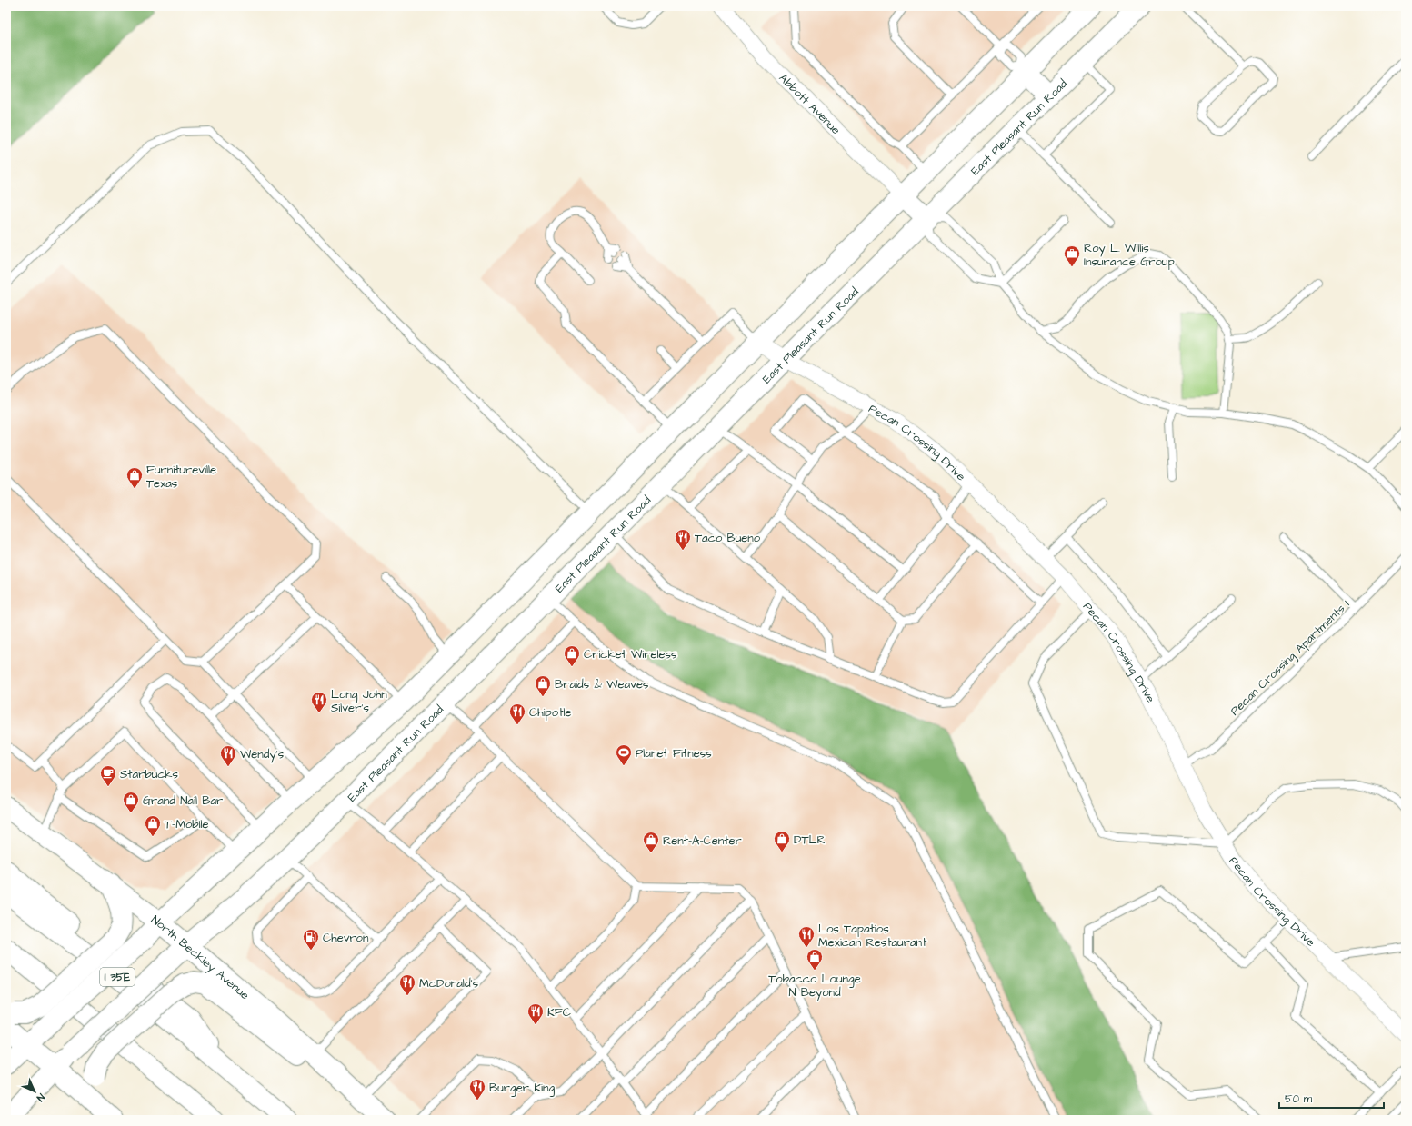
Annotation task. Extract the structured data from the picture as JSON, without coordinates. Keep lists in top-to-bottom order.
{
  "streets": {
    "main road": ["East Pleasant Run Road", "North Beckley Avenue", "I 35E"],
    "street": ["Abbott Avenue", "Pecan Crossing Drive"],
    "lane": ["Pecan Crossing Apartments 1"]
  },
  "crossings": [
    ["East Pleasant Run Road", "Pecan Crossing Drive"],
    ["East Pleasant Run Road", "North Beckley Avenue"],
    ["Pecan Crossing Drive", "Pecan Crossing Apartments 1"]
  ],
  "places": {
    "office": ["Roy L. Willis Insurance Group"],
    "shop": [
      "Furnitureville Texas",
      "Cricket Wireless",
      "Braids & Weaves",
      "Grand Nail Bar",
      "T-Mobile",
      "DTLR",
      "Rent-A-Center",
      "Tobacco Lounge N Beyond"
    ],
    "restaurant": [
      "Taco Bueno",
      "Long John Silver's",
      "Chipotle",
      "Wendy's",
      "Los Tapatios Mexican Restaurant",
      "McDonald's",
      "KFC",
      "Burger King"
    ],
    "sports": ["Planet Fitness"],
    "cafe": ["Starbucks"],
    "fuel station": ["Chevron"]
  },
  "scale_bar": "50 m",
  "north": "bottom right"
}
